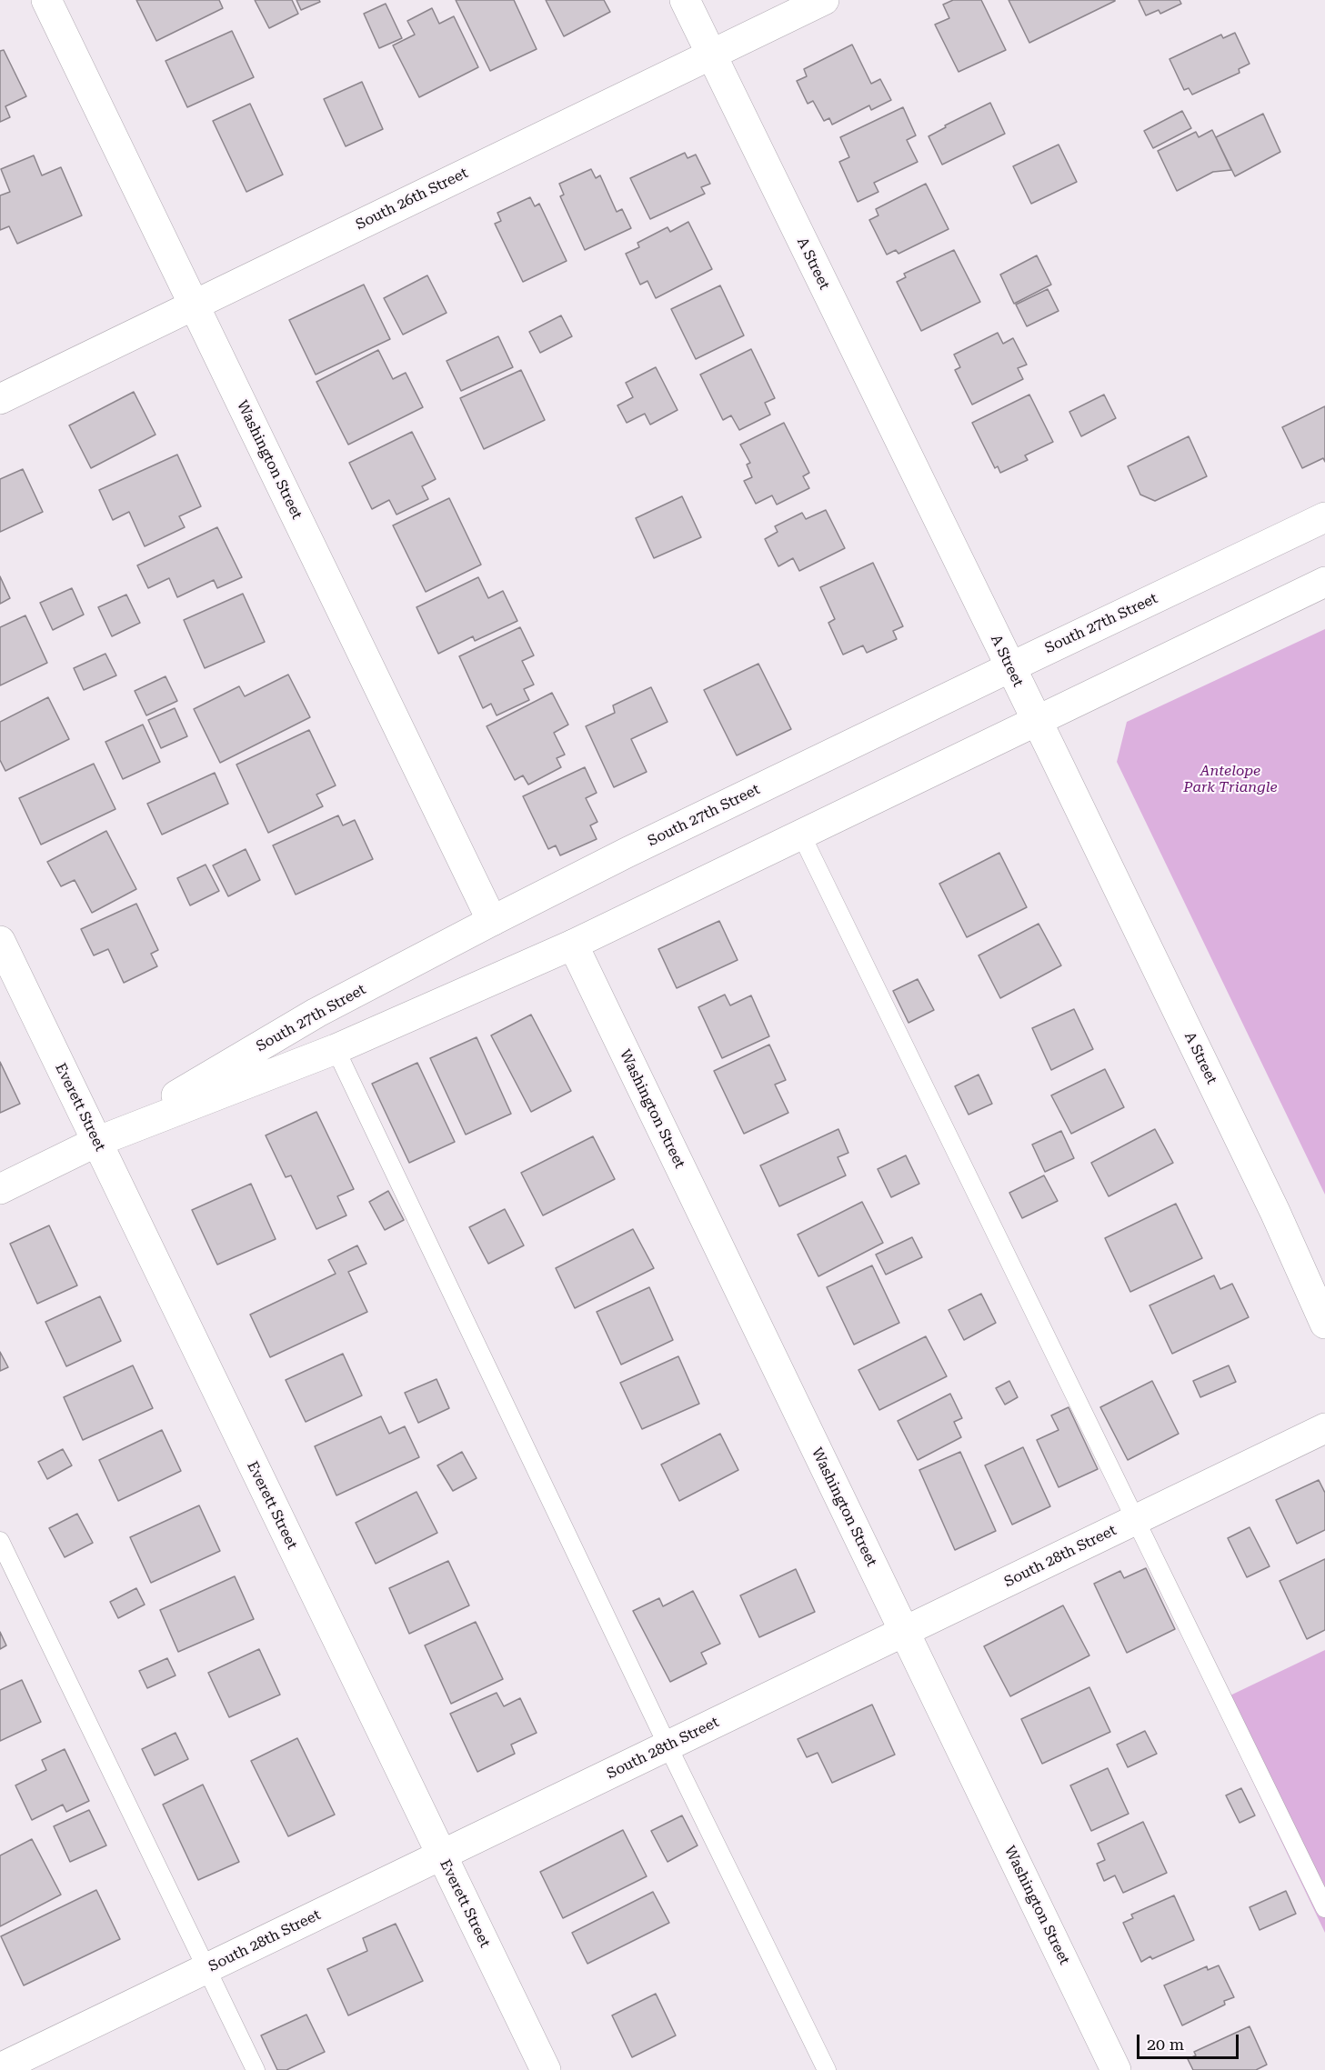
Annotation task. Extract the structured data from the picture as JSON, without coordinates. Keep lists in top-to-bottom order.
{
  "streets": {
    "street": [
      "South 26th Street",
      "A Street",
      "Washington Street",
      "South 27th Street",
      "Everett Street",
      "South 28th Street"
    ]
  },
  "crossings": [
    ["South 26th Street", "A Street"],
    ["South 26th Street", "Washington Street"],
    ["A Street", "South 27th Street"],
    ["Washington Street", "South 27th Street"],
    ["Washington Street", "South 28th Street"],
    ["South 27th Street", "Everett Street"],
    ["Everett Street", "South 28th Street"]
  ],
  "parks": ["Antelope Park Triangle"],
  "scale_bar": "20 m"
}
